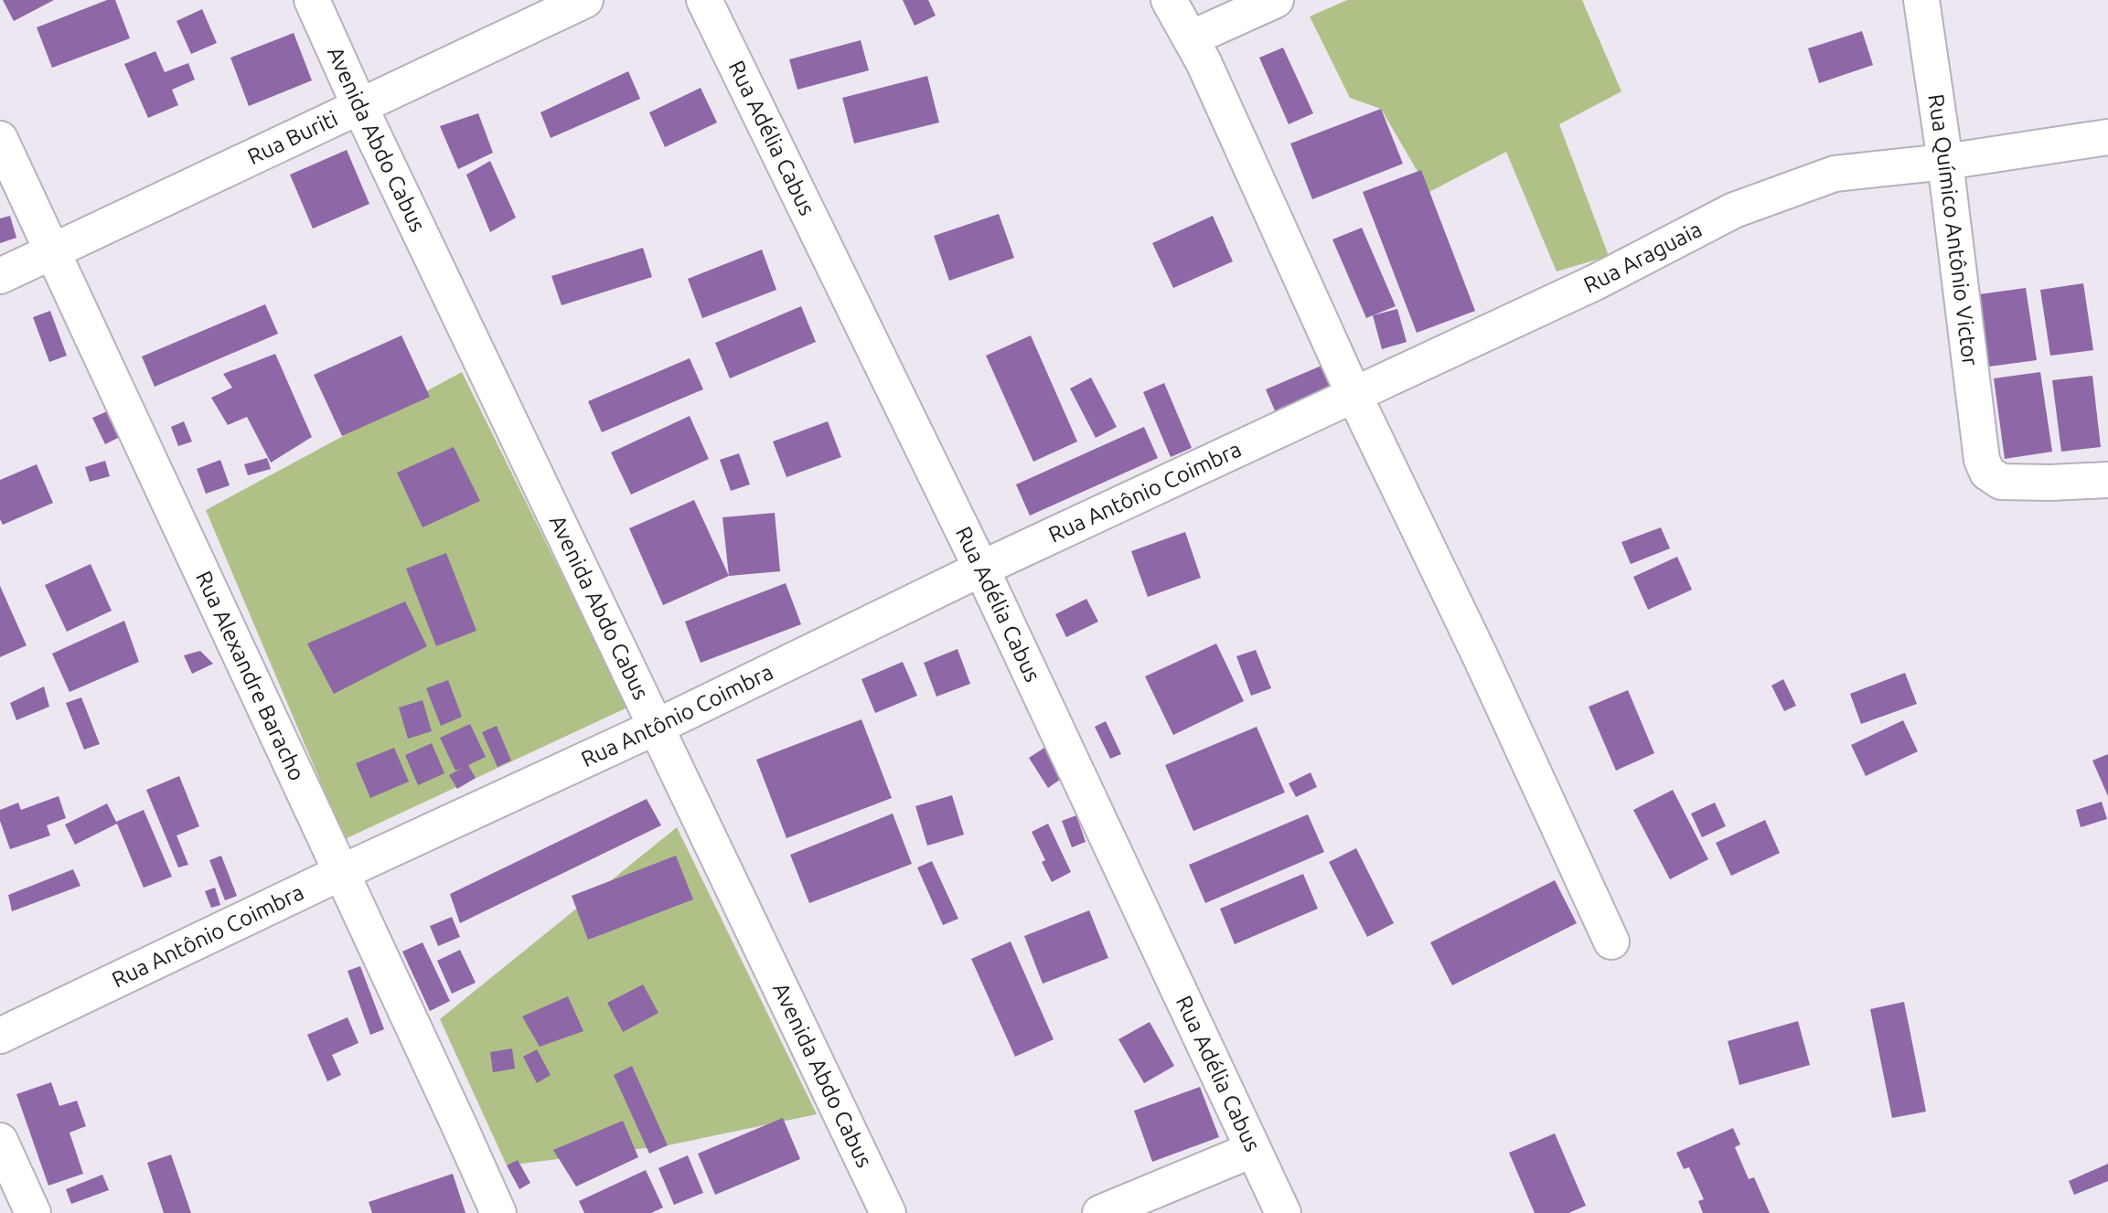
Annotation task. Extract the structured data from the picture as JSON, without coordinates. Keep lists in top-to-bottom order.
{
  "streets": {
    "street": [
      "Rua Adélia Cabus",
      "Rua Buriti",
      "Avenida Abdo Cabus",
      "Rua Químico Antônio Victor",
      "Rua Araguaia",
      "Rua Antônio Coimbra",
      "Rua Alexandre Baracho"
    ]
  },
  "crossings": [
    ["Rua Adélia Cabus", "Rua Antônio Coimbra"],
    ["Rua Buriti", "Avenida Abdo Cabus"],
    ["Rua Buriti", "Rua Alexandre Baracho"],
    ["Avenida Abdo Cabus", "Rua Antônio Coimbra"],
    ["Rua Químico Antônio Victor", "Rua Araguaia"],
    ["Rua Araguaia", "Rua Antônio Coimbra"],
    ["Rua Antônio Coimbra", "Rua Alexandre Baracho"]
  ]
}
